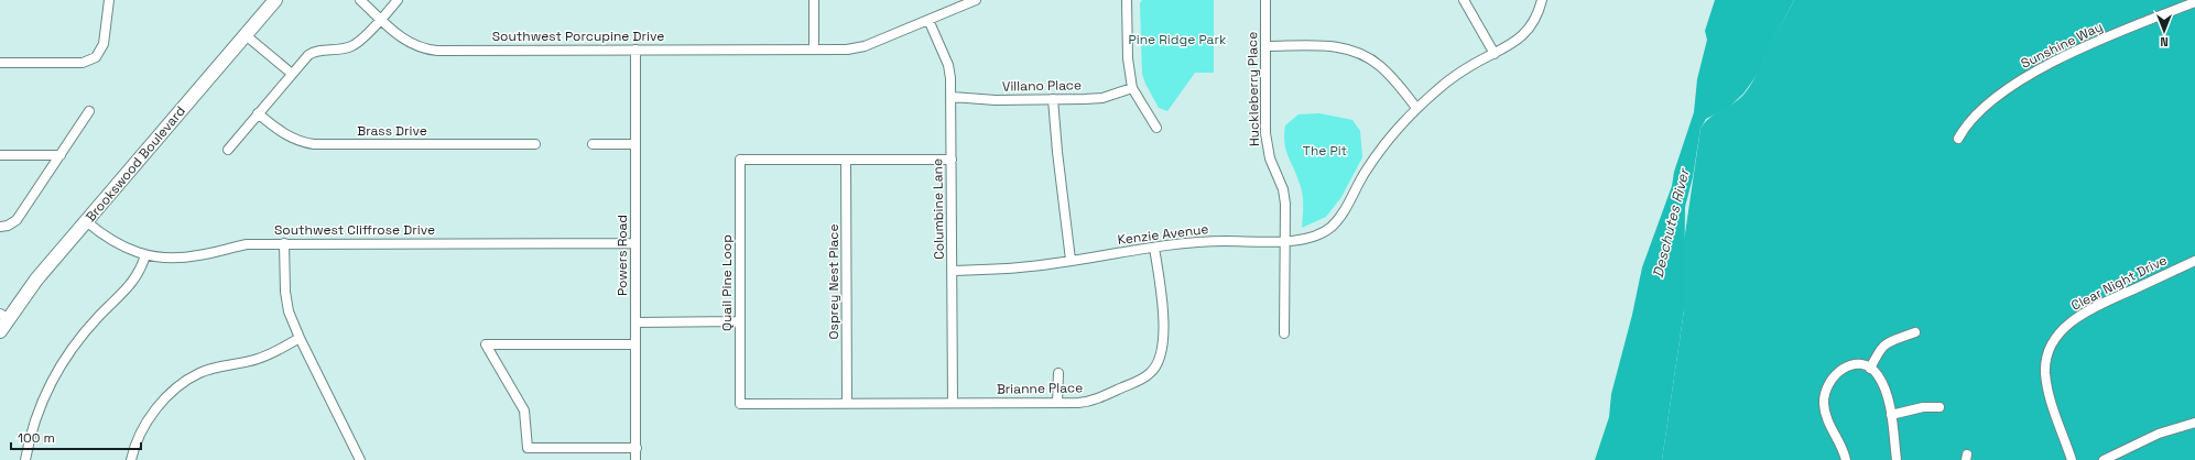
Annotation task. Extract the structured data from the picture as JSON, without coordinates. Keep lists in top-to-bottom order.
{
  "streets": {
    "main road": ["Brookswood Boulevard"],
    "street": [
      "Southwest Porcupine Drive",
      "Sunshine Way",
      "Villano Place",
      "Huckleberry Place",
      "Brass Drive",
      "Columbine Lane",
      "Southwest Cliffrose Drive",
      "Kenzie Avenue",
      "Powers Road",
      "Osprey Nest Place",
      "Quail Pine Loop",
      "Clear Night Drive",
      "Brianne Place"
    ]
  },
  "crossings": [
    ["Southwest Porcupine Drive", "Columbine Lane"],
    ["Southwest Porcupine Drive", "Powers Road"],
    ["Villano Place", "Columbine Lane"],
    ["Huckleberry Place", "Kenzie Avenue"],
    ["Brookswood Boulevard", "Southwest Cliffrose Drive"],
    ["Columbine Lane", "Kenzie Avenue"],
    ["Columbine Lane", "Quail Pine Loop"],
    ["Columbine Lane", "Brianne Place"],
    ["Southwest Cliffrose Drive", "Powers Road"],
    ["Kenzie Avenue", "Brianne Place"],
    ["Osprey Nest Place", "Quail Pine Loop"],
    ["Quail Pine Loop", "Brianne Place"]
  ],
  "water": ["Deschutes River"],
  "parks": ["Pine Ridge Park", "The Pit"],
  "scale_bar": "100 m",
  "north": "bottom"
}
